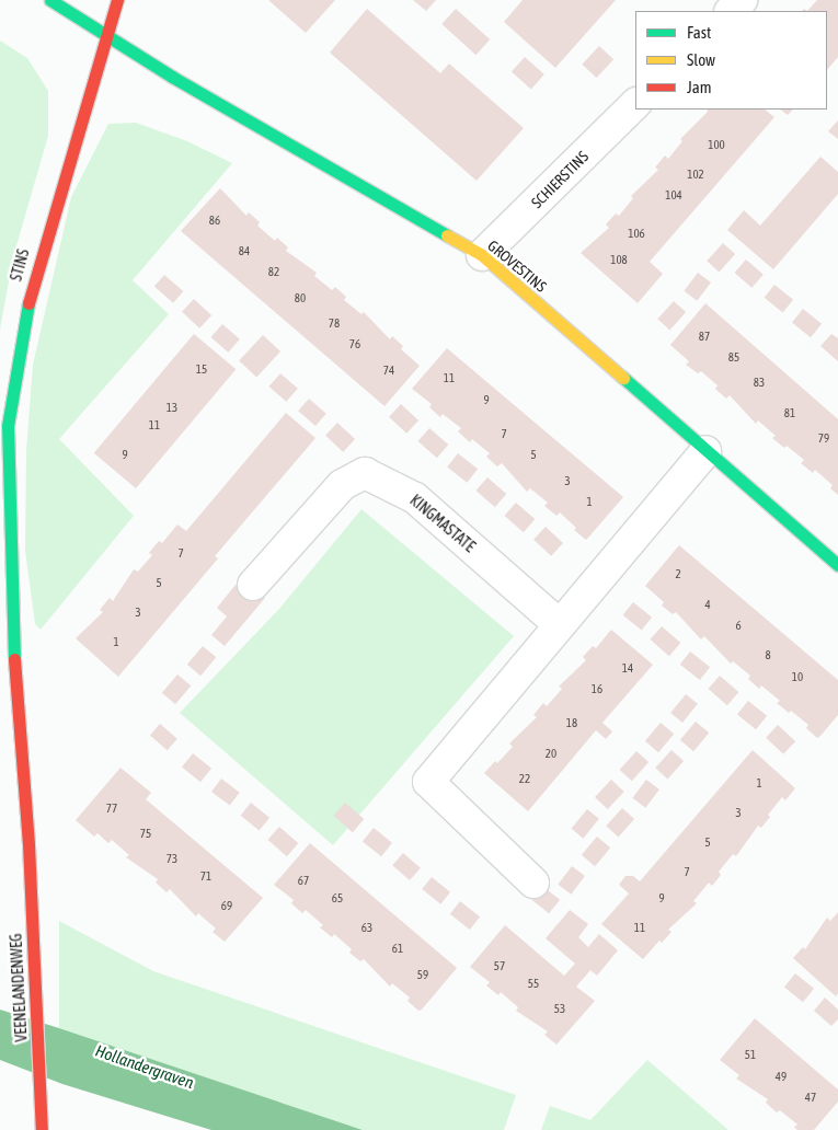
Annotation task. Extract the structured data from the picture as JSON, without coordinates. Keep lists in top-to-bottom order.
{
  "streets": {
    "street": [
      "SCHIERSTINS",
      "STINS",
      "GROVESTINS",
      "KINGMASTATE",
      "VEENELANDENWEG"
    ]
  },
  "crossings": [
    ["SCHIERSTINS", "GROVESTINS"],
    ["STINS", "GROVESTINS"],
    ["STINS", "VEENELANDENWEG"]
  ],
  "water": ["Hollandergraven"],
  "house_numbers": [
    "100",
    "102",
    "104",
    "86",
    "106",
    "84",
    "108",
    "82",
    "80",
    "78",
    "87",
    "76",
    "85",
    "15",
    "74",
    "11",
    "83",
    "9",
    "13",
    "81",
    "11",
    "7",
    "79",
    "9",
    "5",
    "3",
    "1",
    "7",
    "2",
    "5",
    "4",
    "3",
    "6",
    "1",
    "8",
    "14",
    "10",
    "16",
    "18",
    "20",
    "22",
    "1",
    "77",
    "3",
    "75",
    "5",
    "73",
    "7",
    "71",
    "67",
    "65",
    "9",
    "69",
    "63",
    "11",
    "61",
    "57",
    "59",
    "55",
    "53",
    "51",
    "49",
    "47"
  ],
  "legend": ["Fast", "Slow", "Jam"]
}
